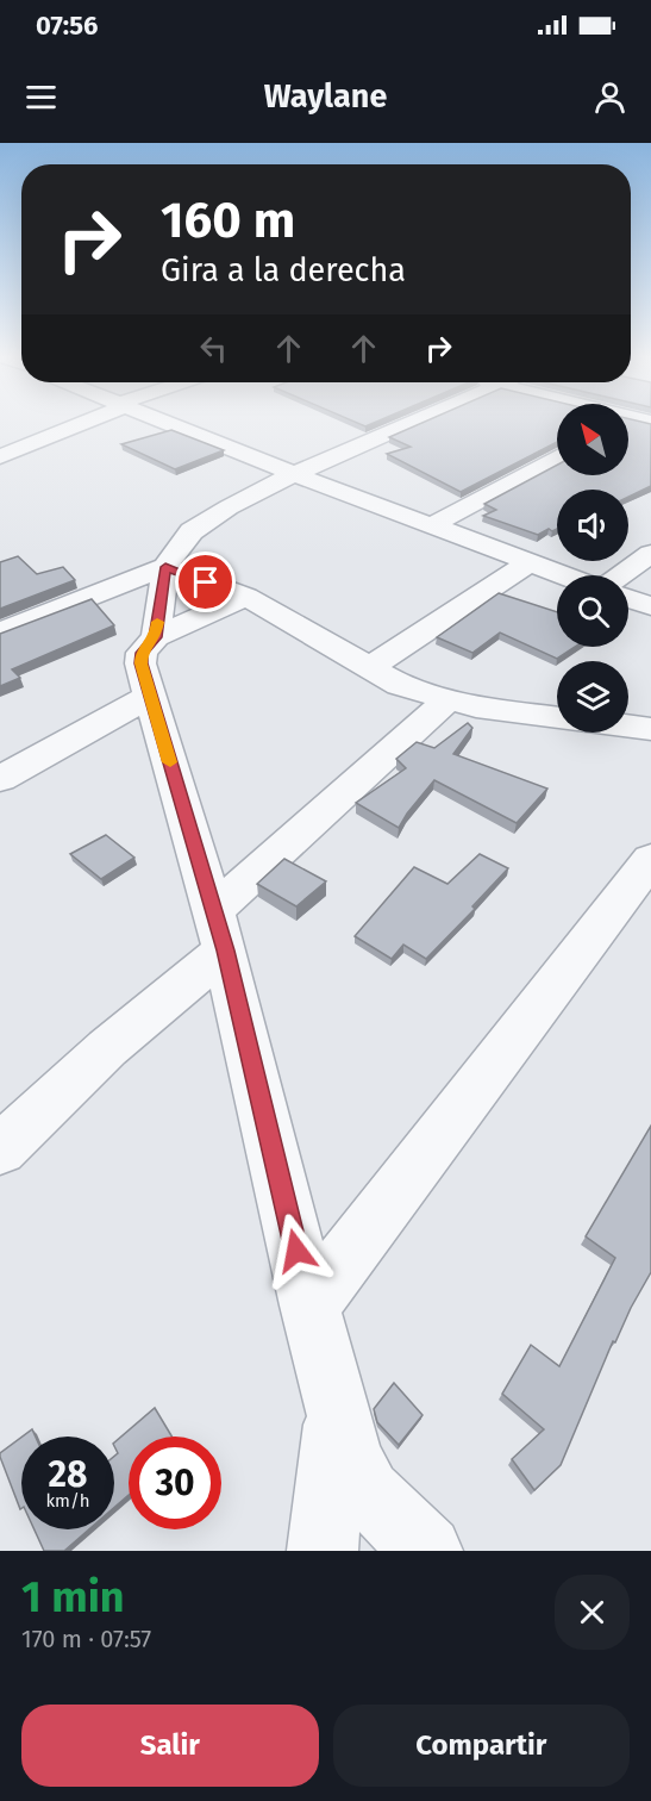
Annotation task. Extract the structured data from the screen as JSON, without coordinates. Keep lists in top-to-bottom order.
{
  "north": "top left",
  "page": {
    "status": "07:56",
    "header": "Waylane",
    "turn": ["160 m", "Gira a la derecha"],
    "speed": "28 km/h",
    "limit": "30",
    "heading": ["1 min", "170 m · 07:57"],
    "buttons": ["Salir", "Compartir"]
  }
}
